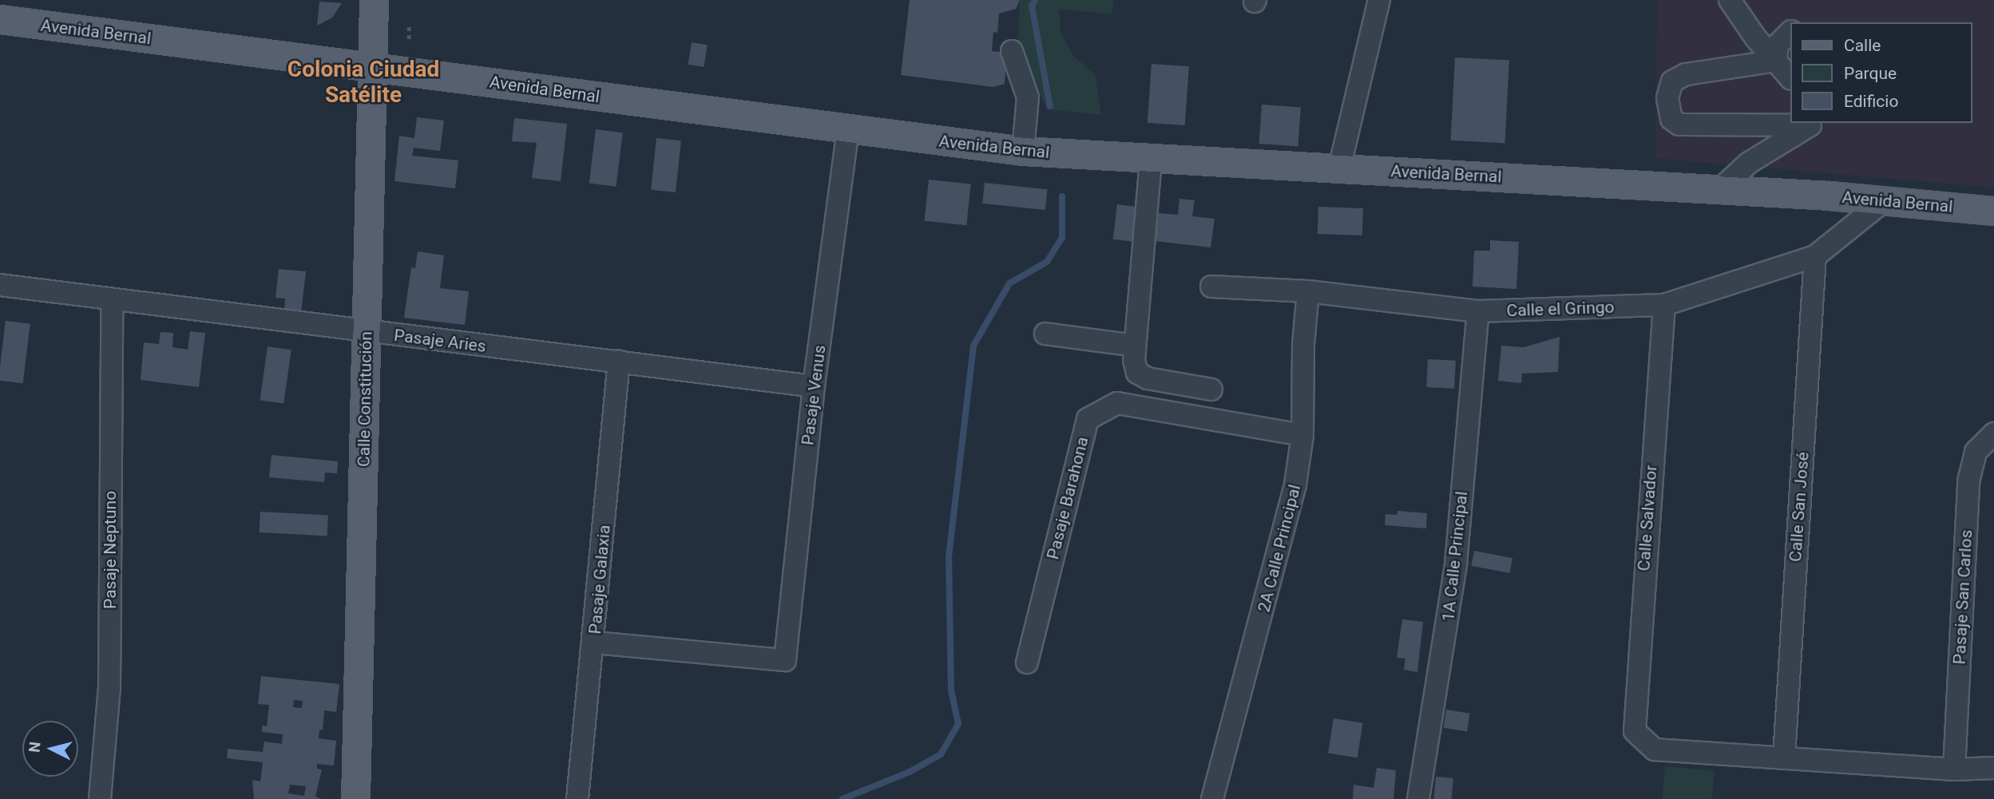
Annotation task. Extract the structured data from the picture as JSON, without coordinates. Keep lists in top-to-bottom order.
{
  "streets": {
    "main road": ["Avenida Bernal", "Calle Constitución"],
    "street": [
      "Calle el Gringo",
      "Pasaje Aries",
      "Pasaje Venus",
      "Pasaje Barahona",
      "Calle San José",
      "Calle Salvador",
      "2A Calle Principal",
      "Pasaje Neptuno",
      "1A Calle Principal",
      "Pasaje Galaxia",
      "Pasaje San Carlos"
    ]
  },
  "crossings": [
    ["Avenida Bernal", "Calle el Gringo"],
    ["Avenida Bernal", "Pasaje Venus"],
    ["Avenida Bernal", "Calle Constitución"],
    ["Calle el Gringo", "Calle San José"],
    ["Calle el Gringo", "Calle Salvador"],
    ["Calle el Gringo", "2A Calle Principal"],
    ["Calle el Gringo", "1A Calle Principal"],
    ["Pasaje Aries", "Pasaje Venus"],
    ["Pasaje Aries", "Calle Constitución"],
    ["Pasaje Aries", "Pasaje Neptuno"],
    ["Pasaje Aries", "Pasaje Galaxia"],
    ["Pasaje Venus", "Pasaje Galaxia"],
    ["Pasaje Barahona", "2A Calle Principal"],
    ["Calle San José", "Calle Salvador"]
  ],
  "districts": ["Colonia Ciudad Satélite"],
  "legend": ["Calle", "Parque", "Edificio"],
  "north": "left"
}
